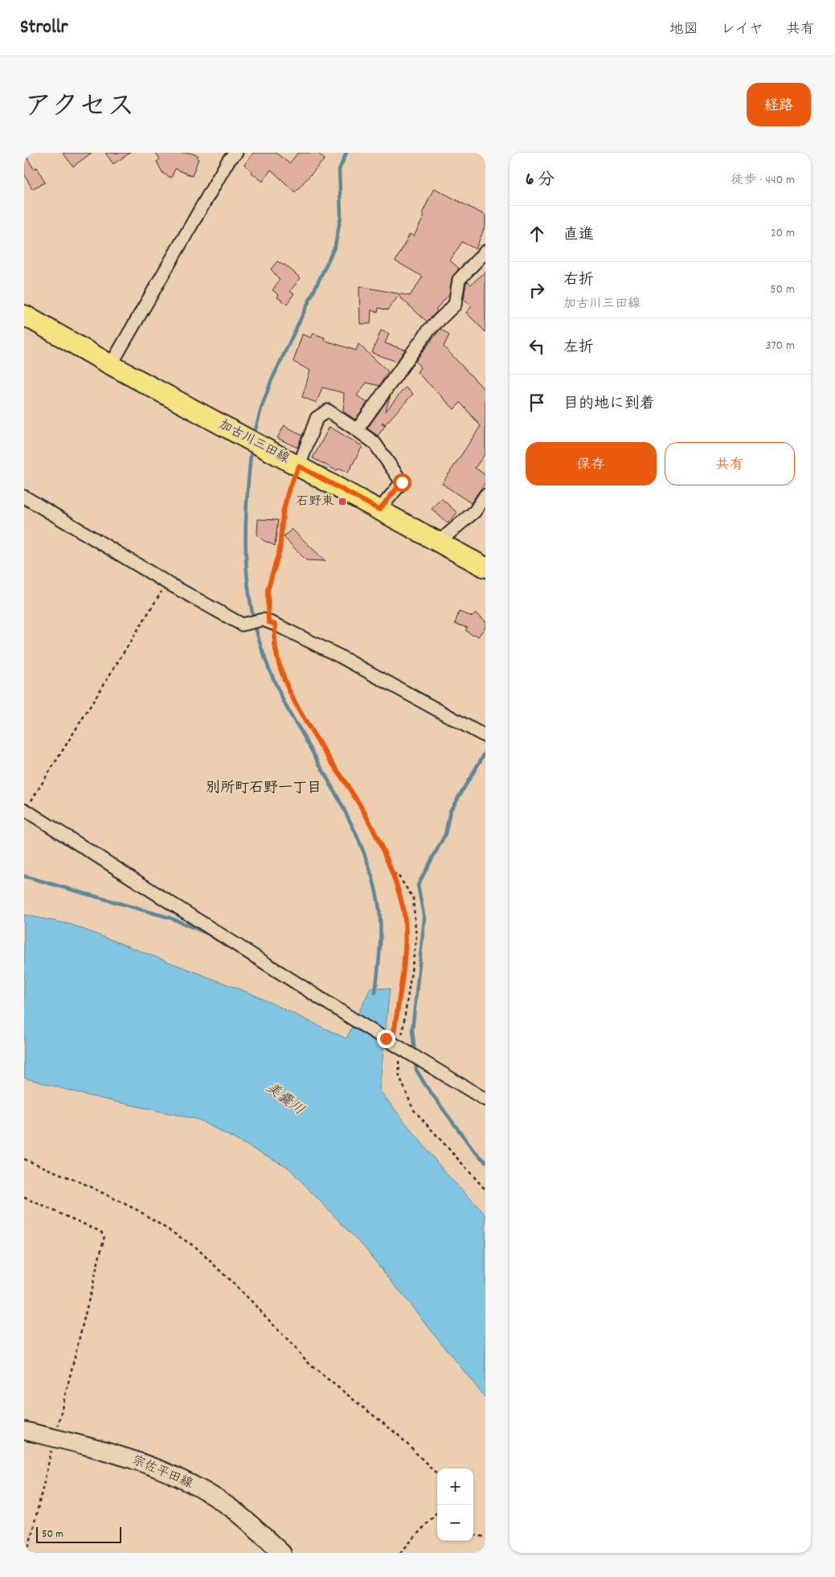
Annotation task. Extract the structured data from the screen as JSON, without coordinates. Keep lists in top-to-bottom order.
{
  "streets": {
    "main road": ["加古川三田線", "宗佐平田線"]
  },
  "districts": ["別所町石野一丁目"],
  "water": ["美嚢川"],
  "places": {
    "transit": ["石野東"]
  },
  "scale_bar": "50 m",
  "page": {
    "header": "Strollr",
    "nav": ["地図", "レイヤ", "共有"],
    "title": "アクセス",
    "buttons": [
      "経路",
      ["保存", "共有"]
    ],
    "heading": ["6 分", "徒歩 · 440 m"],
    "list": [
      ["直進", "20 m"],
      ["右折", "加古川三田線", "50 m"],
      ["左折", "370 m"],
      "目的地に到着"
    ],
    "map_buttons": ["+", "−"],
    "scale": "50 m"
  }
}
